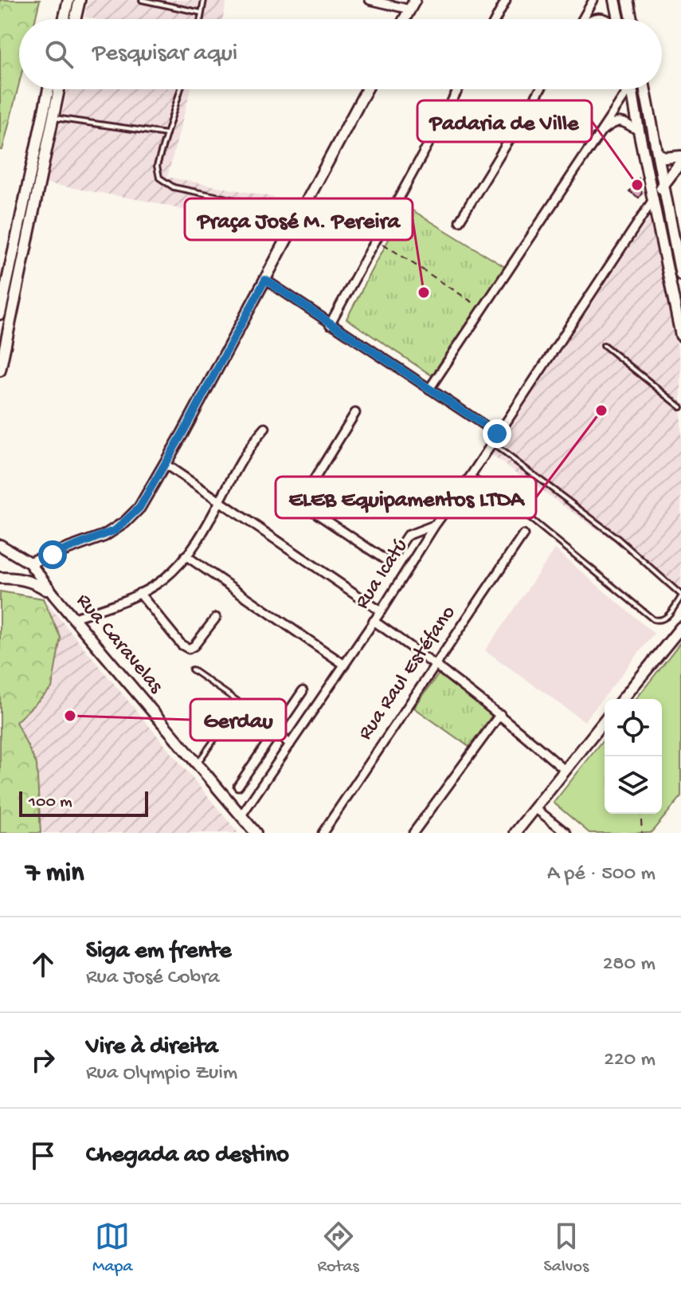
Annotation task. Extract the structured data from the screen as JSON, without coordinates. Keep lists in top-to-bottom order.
{
  "streets": {
    "street": ["Rua Icatú", "Rua Caravelas", "Rua Raul Estéfano"]
  },
  "crossings": [
    ["Rua Icatú", "Rua Caravelas"]
  ],
  "places": [
    "Padaria de Ville",
    "Praça José M. Pereira",
    "ELEB Equipamentos LTDA",
    "Gerdau"
  ],
  "scale_bar": "100 m",
  "page": {
    "search": "Pesquisar aqui",
    "scale": "100 m",
    "heading": ["7 min", "A pé · 500 m"],
    "list": [
      ["Siga em frente", "Rua José Cobra", "280 m"],
      ["Vire à direita", "Rua Olympio Zuim", "220 m"],
      "Chegada ao destino"
    ],
    "nav": ["Mapa", "Rotas", "Salvos"]
  }
}
